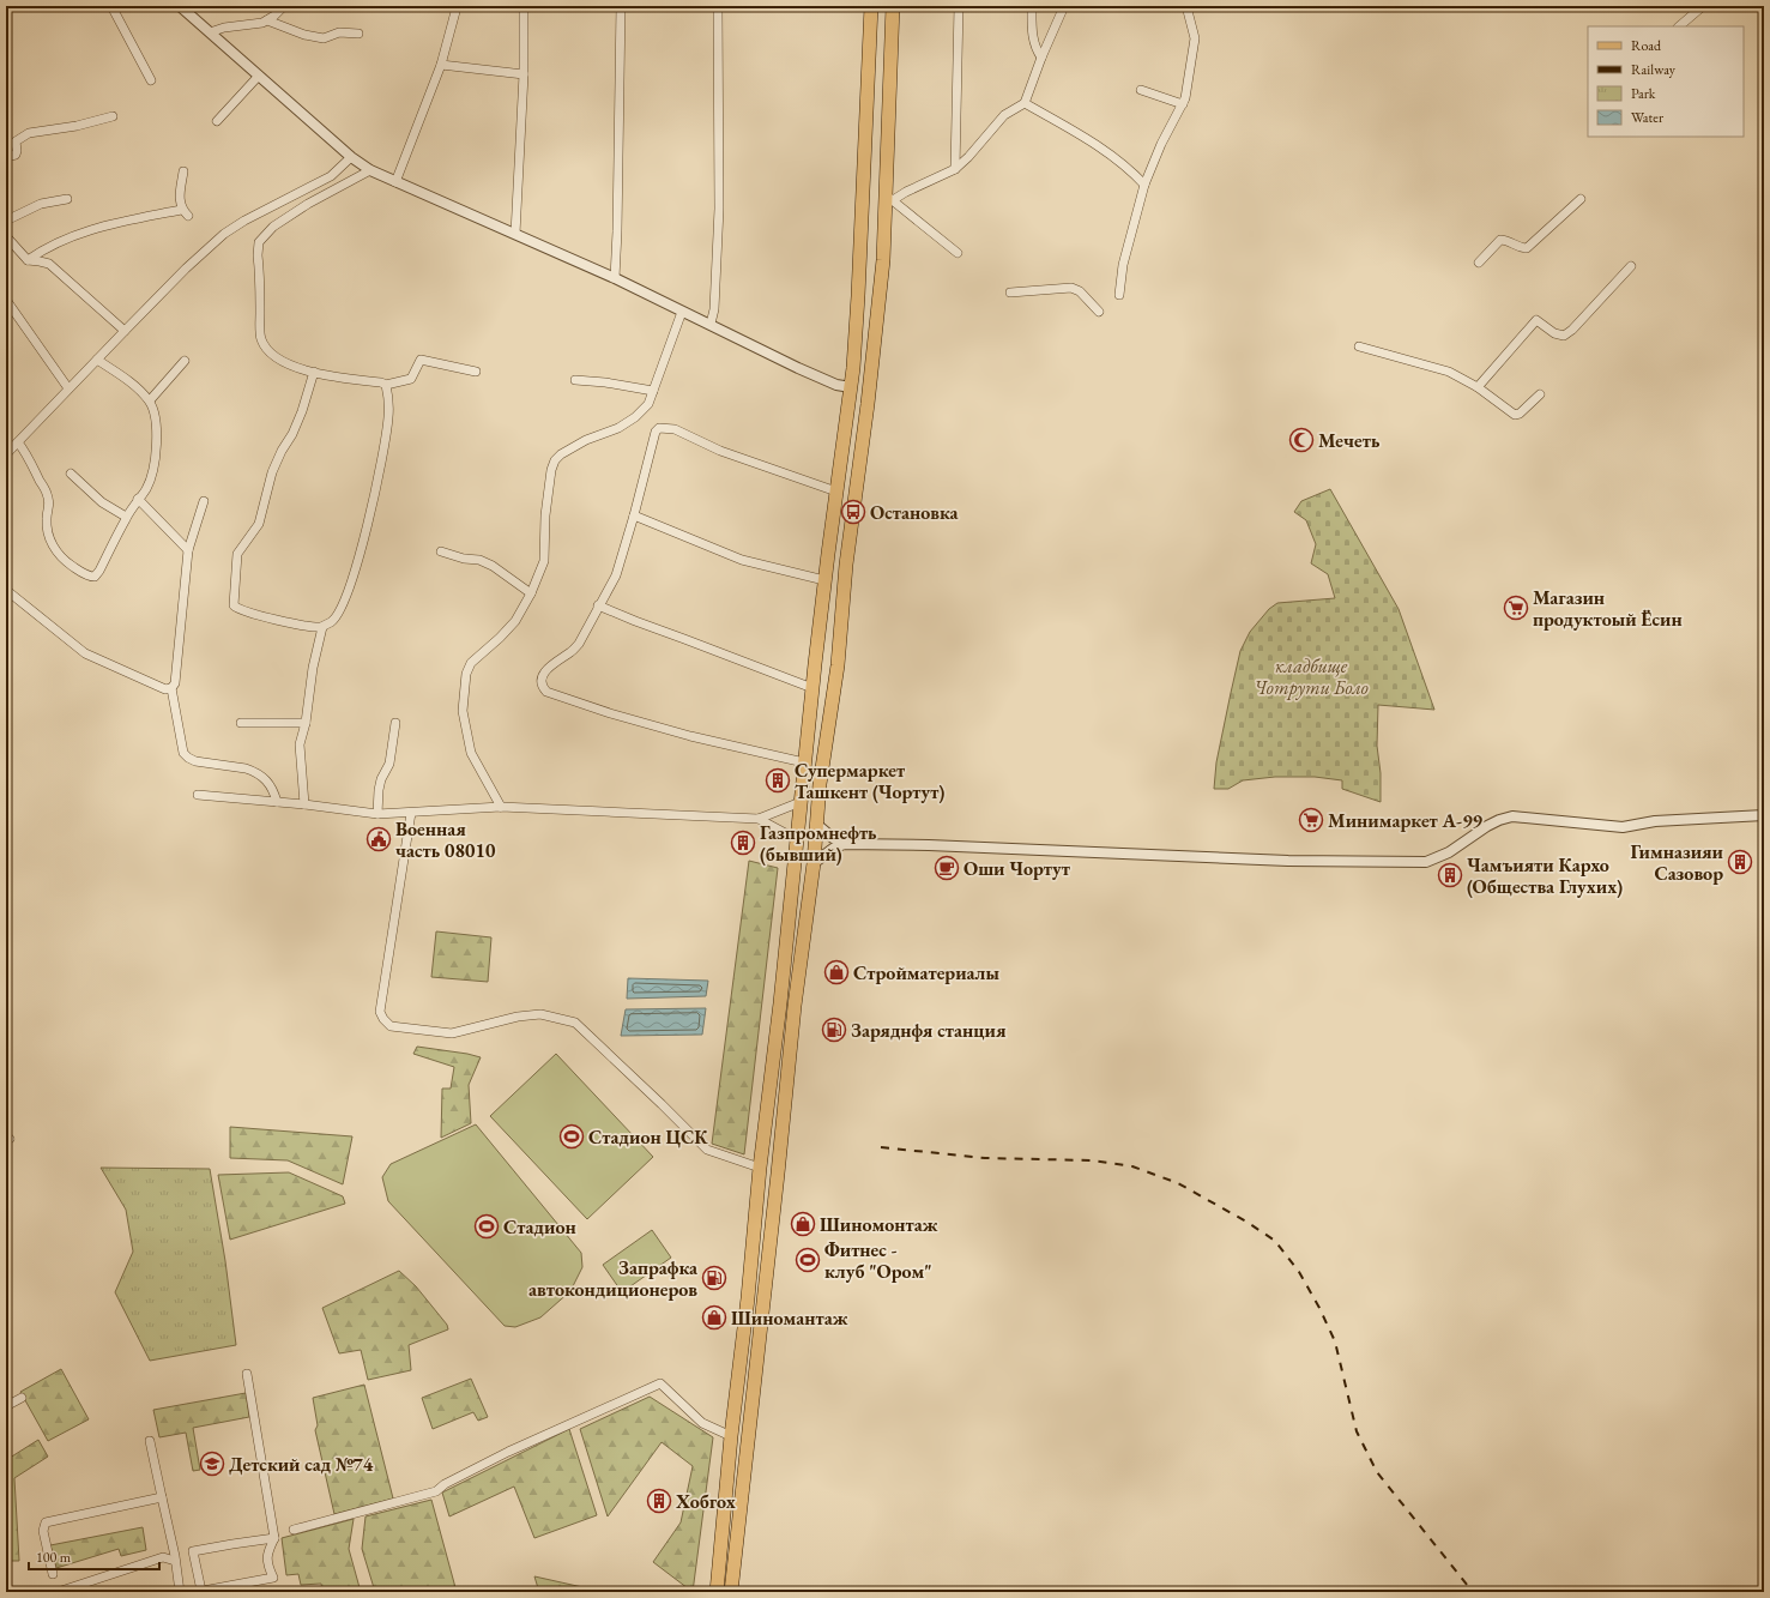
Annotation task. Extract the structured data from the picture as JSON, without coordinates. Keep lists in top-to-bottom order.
{
  "parks": ["кладбище Чотрути Боло"],
  "places": {
    "mosque": ["Мечеть"],
    "bus stop": ["Остановка"],
    "supermarket": ["Магазин продуктоый Ёсин", "Минимаркет А-99"],
    "building": [
      "Супермаркет Ташкент (Чортут)",
      "Газпромнефть (бывший)",
      "Гимназияи Сазовор",
      "Чамъияти Кархо (Общества Глухих)",
      "Хобгох"
    ],
    "public building": ["Военная часть 08010"],
    "cafe": ["Оши Чортут"],
    "shop": ["Стройматериалы", "Шиномонтаж", "Шиномантаж"],
    "fuel station": ["Заряднфя станция", "Запрафка автокондиционеров"],
    "sports": ["Стадион ЦСК", "Стадион", "Фитнес - клуб \"Ором\""],
    "school or university": ["Детский сад №74"]
  },
  "legend": [
    "Road",
    "Railway",
    "Park",
    "Water"
  ],
  "scale_bar": "100 m"
}
